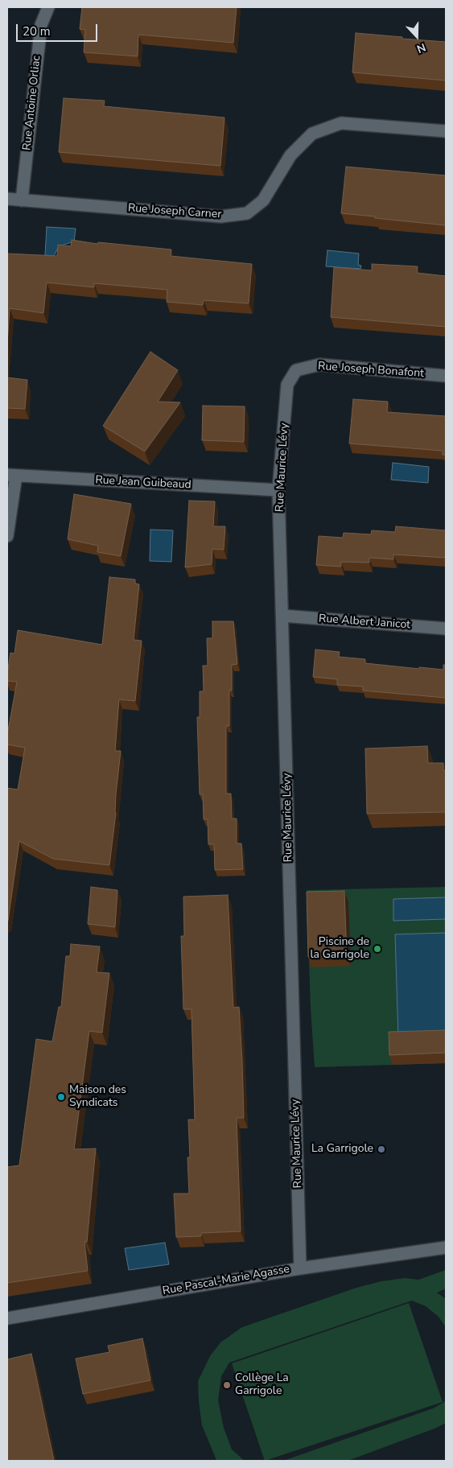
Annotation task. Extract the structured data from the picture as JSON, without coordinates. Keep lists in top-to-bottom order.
{
  "streets": {
    "street": [
      "Rue Antoine Orliac",
      "Rue Joseph Carner",
      "Rue Joseph Bonafont",
      "Rue Maurice Lévy",
      "Rue Jean Guibeaud",
      "Rue Albert Janicot",
      "Rue Pascal-Marie Agasse"
    ]
  },
  "crossings": [
    ["Rue Antoine Orliac", "Rue Joseph Carner"],
    ["Rue Joseph Bonafont", "Rue Maurice Lévy"],
    ["Rue Maurice Lévy", "Rue Jean Guibeaud"],
    ["Rue Maurice Lévy", "Rue Albert Janicot"],
    ["Rue Maurice Lévy", "Rue Pascal-Marie Agasse"]
  ],
  "places": [
    "Piscine de la Garrigole",
    "Maison des Syndicats",
    "La Garrigole",
    "Collège La Garrigole"
  ],
  "scale_bar": "20 m",
  "north": "bottom"
}
